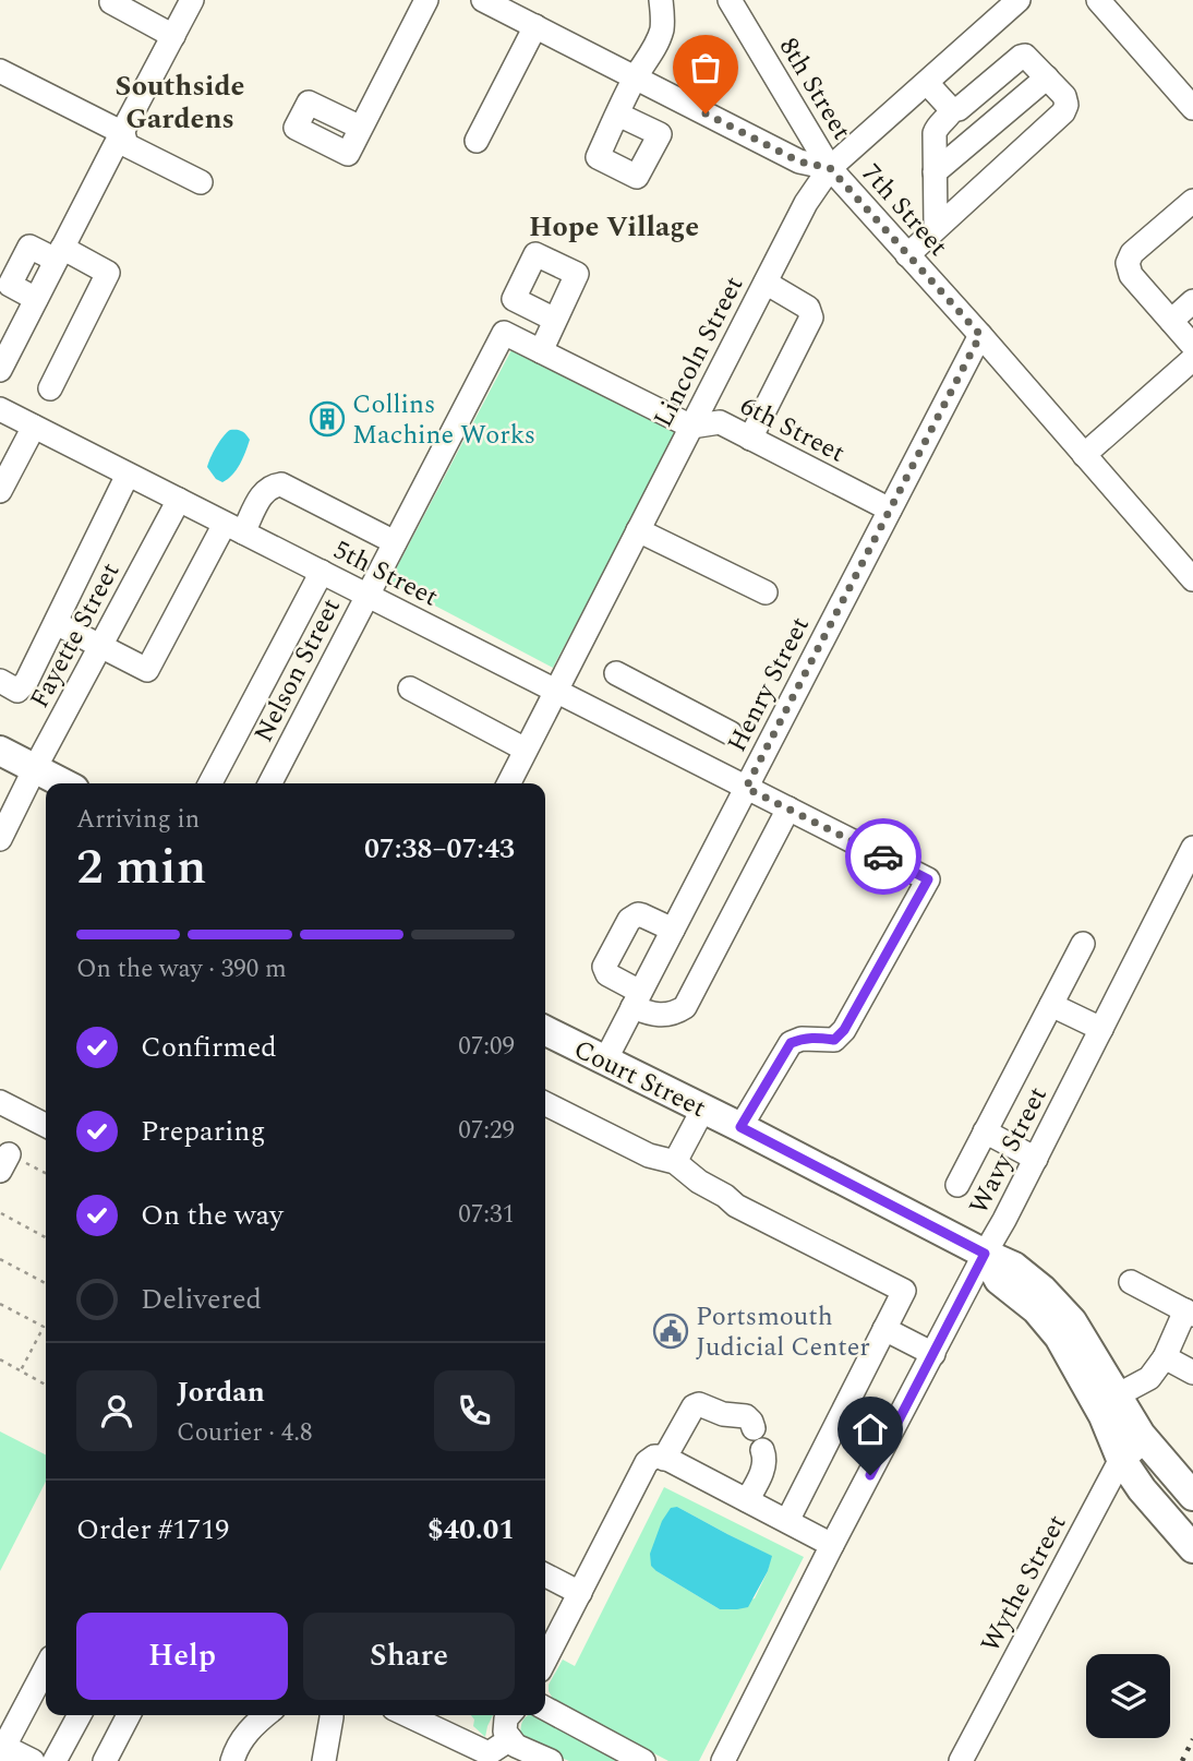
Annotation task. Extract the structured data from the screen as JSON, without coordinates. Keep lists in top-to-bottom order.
{
  "streets": {
    "main road": ["Court Street"],
    "street": [
      "8th Street",
      "7th Street",
      "Lincoln Street",
      "6th Street",
      "5th Street",
      "Fayette Street",
      "Nelson Street",
      "Henry Street",
      "Wavy Street",
      "Wythe Street"
    ]
  },
  "crossings": [
    ["8th Street", "7th Street"],
    ["8th Street", "Lincoln Street"],
    ["7th Street", "Lincoln Street"],
    ["7th Street", "Henry Street"],
    ["Lincoln Street", "6th Street"],
    ["Lincoln Street", "5th Street"],
    ["6th Street", "Nelson Street"],
    ["6th Street", "Henry Street"],
    ["5th Street", "Fayette Street"],
    ["5th Street", "Nelson Street"],
    ["5th Street", "Henry Street"],
    ["5th Street", "Court Street"],
    ["Henry Street", "Court Street"],
    ["Court Street", "Wavy Street"],
    ["Court Street", "Wythe Street"]
  ],
  "districts": ["Southside Gardens", "Hope Village"],
  "places": {
    "building": ["Collins Machine Works"],
    "public building": ["Portsmouth Judicial Center"]
  },
  "page": {
    "heading": ["2 min", "Arriving in", "07:38–07:43"],
    "panel": [
      "Jordan",
      "Courier · 4.8",
      "Order #1719",
      "$40.01"
    ],
    "bar": "On the way · 390 m",
    "list": [
      ["Confirmed", "07:09"],
      ["Preparing", "07:29"],
      ["On the way", "07:31"],
      "Delivered"
    ],
    "buttons": ["Help", "Share"]
  }
}
